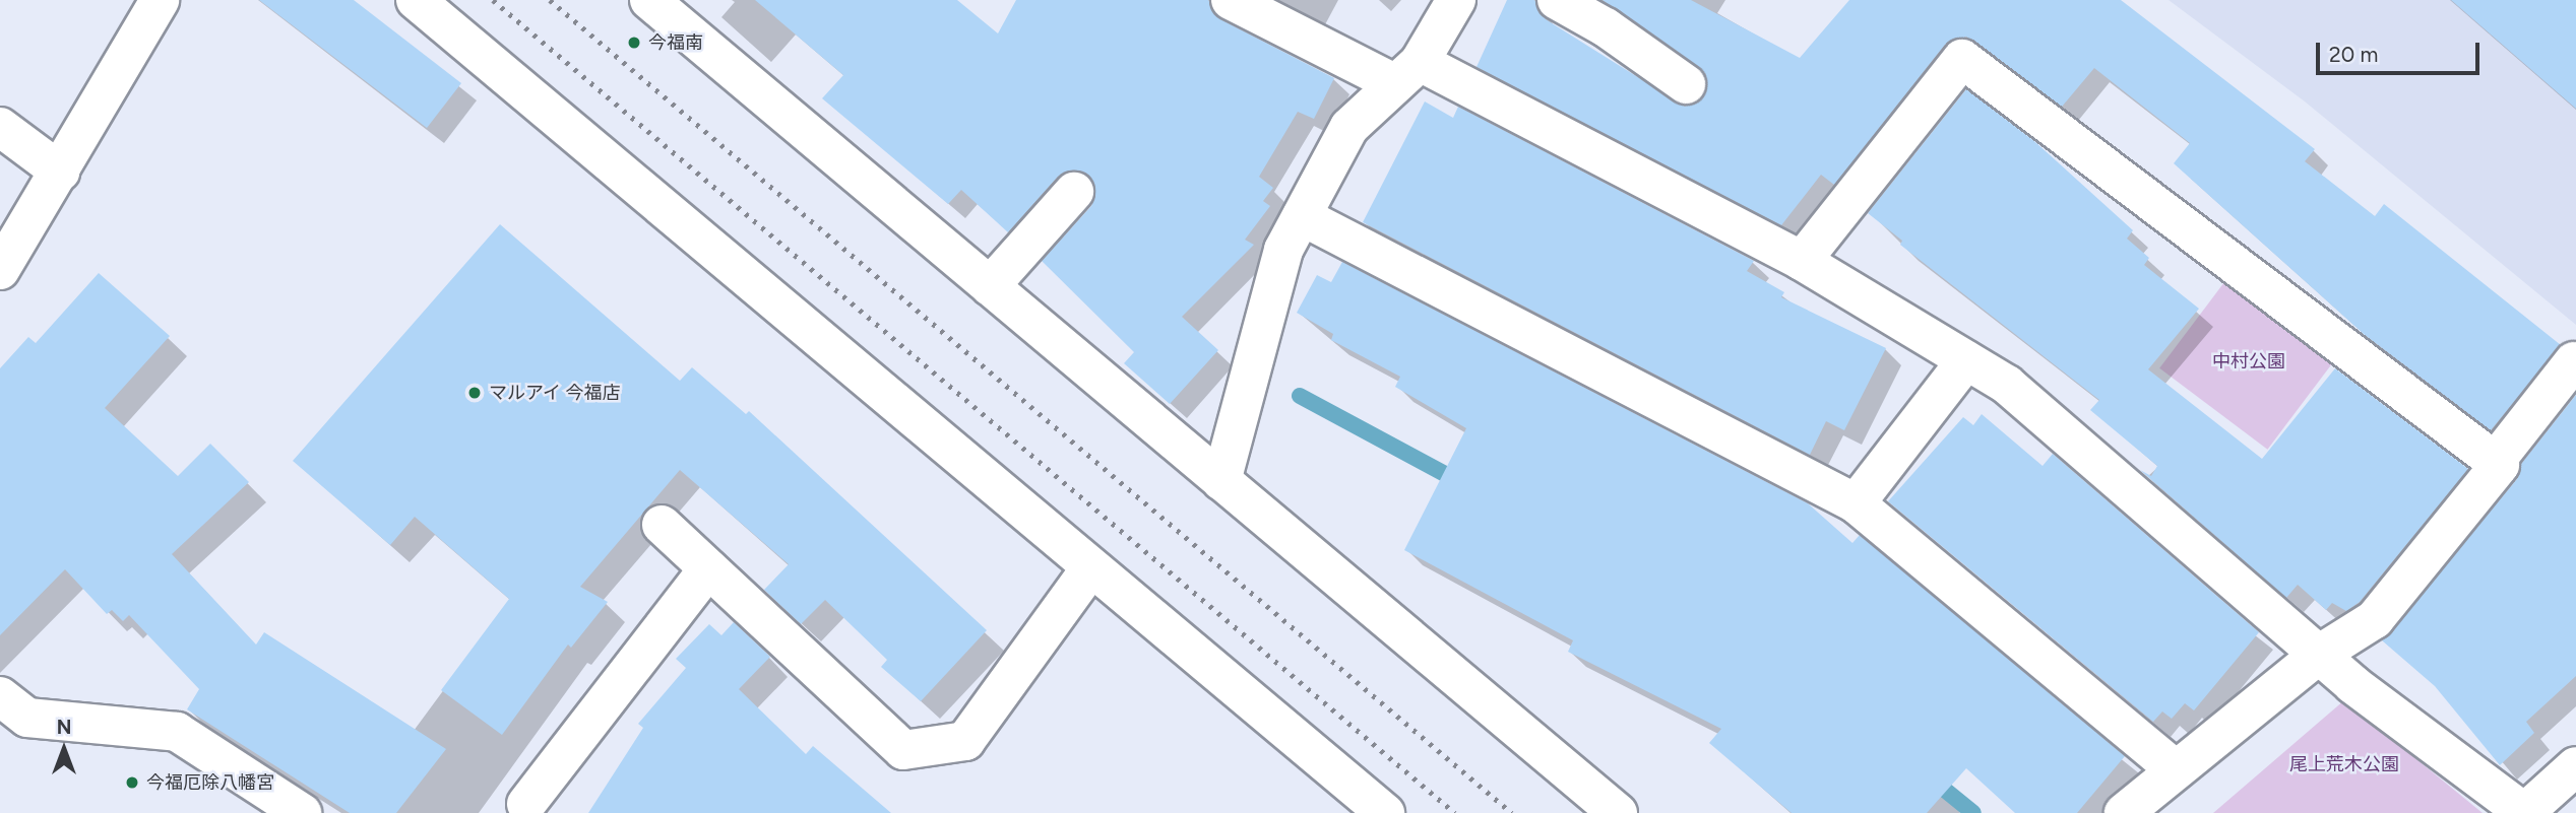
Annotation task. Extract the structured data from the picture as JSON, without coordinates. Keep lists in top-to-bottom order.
{
  "parks": ["中村公園", "尾上荒木公園"],
  "places": ["今福南", "マルアイ 今福店", "今福厄除八幡宮"],
  "scale_bar": "20 m",
  "north": "top"
}
